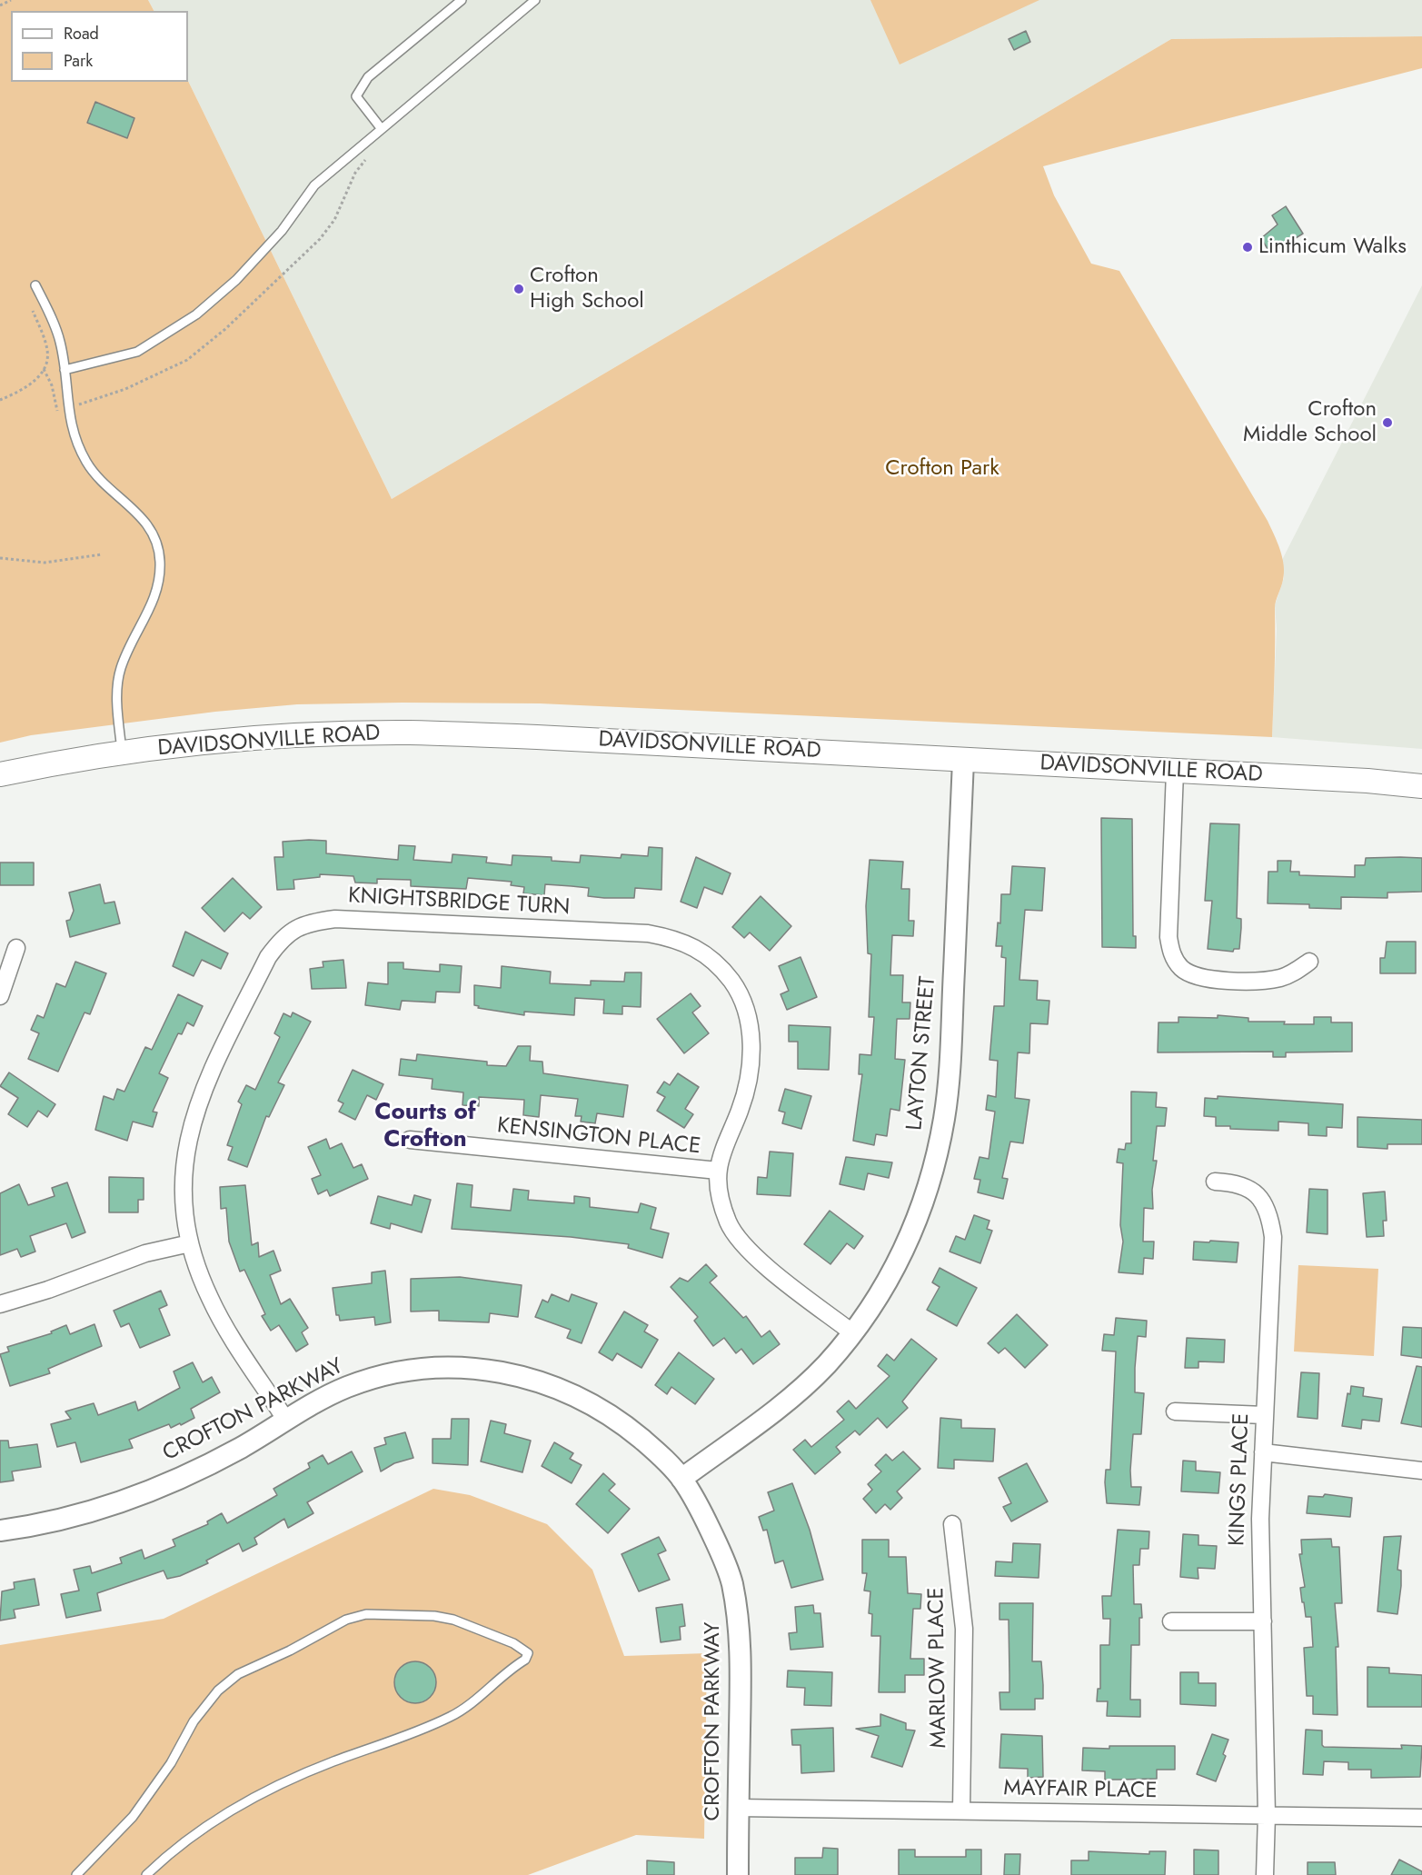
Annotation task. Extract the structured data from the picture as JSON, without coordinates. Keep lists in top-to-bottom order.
{
  "streets": {
    "main road": ["DAVIDSONVILLE ROAD"],
    "street": [
      "KNIGHTSBRIDGE TURN",
      "LAYTON STREET",
      "KENSINGTON PLACE",
      "CROFTON PARKWAY",
      "KINGS PLACE",
      "MARLOW PLACE",
      "MAYFAIR PLACE"
    ]
  },
  "crossings": [
    ["DAVIDSONVILLE ROAD", "LAYTON STREET"],
    ["KNIGHTSBRIDGE TURN", "LAYTON STREET"],
    ["KNIGHTSBRIDGE TURN", "KENSINGTON PLACE"],
    ["KNIGHTSBRIDGE TURN", "CROFTON PARKWAY"],
    ["LAYTON STREET", "CROFTON PARKWAY"],
    ["CROFTON PARKWAY", "MAYFAIR PLACE"],
    ["KINGS PLACE", "MAYFAIR PLACE"],
    ["MARLOW PLACE", "MAYFAIR PLACE"]
  ],
  "districts": ["Courts of Crofton"],
  "parks": ["Crofton Park"],
  "places": ["Linthicum Walks", "Crofton High School", "Crofton Middle School"],
  "legend": ["Road", "Park"]
}
